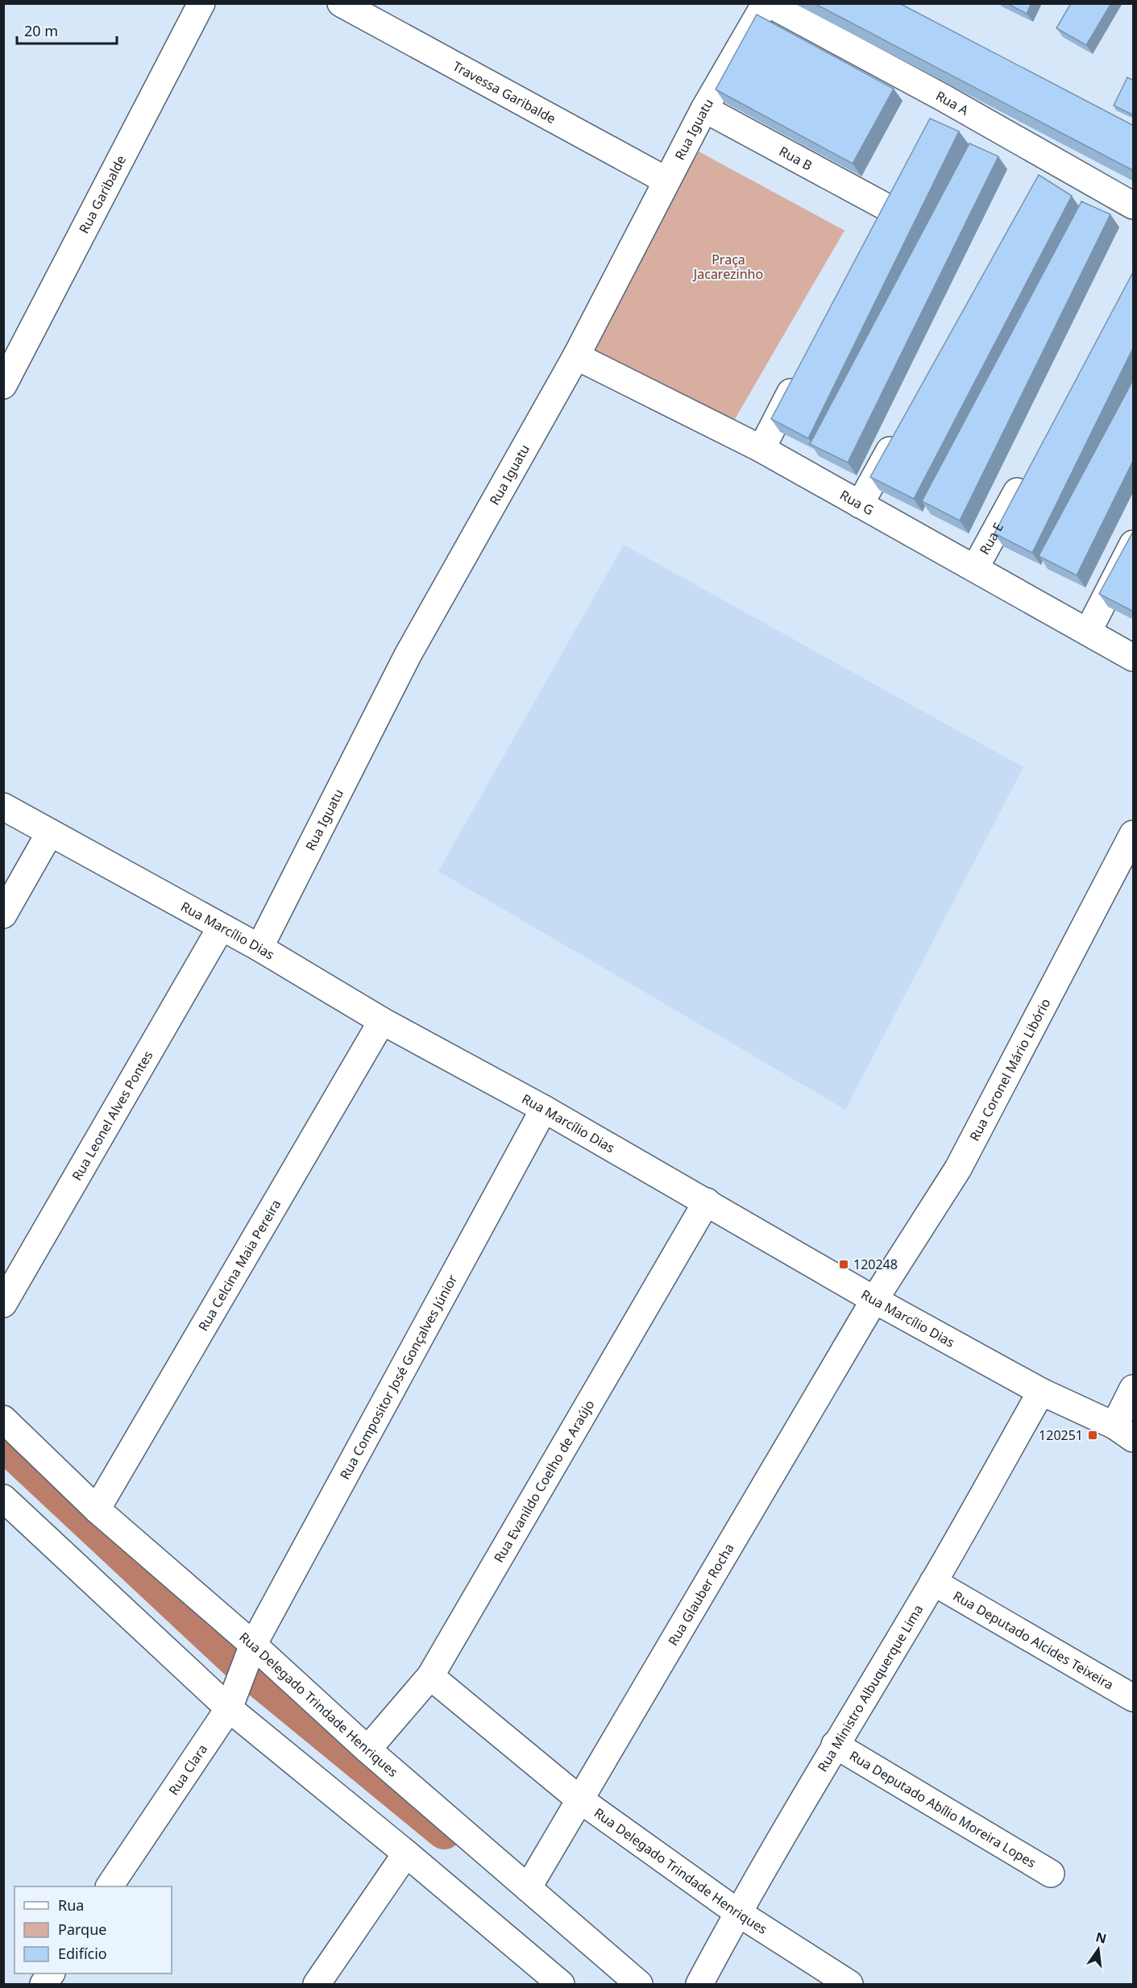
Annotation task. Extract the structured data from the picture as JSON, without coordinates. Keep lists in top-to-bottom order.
{
  "streets": {
    "street": [
      "Travessa Garibalde",
      "Rua A",
      "Rua Iguatu",
      "Rua B",
      "Rua Garibalde",
      "Rua G",
      "Rua E",
      "Rua Marcílio Dias",
      "Rua Coronel Mário Libório",
      "Rua Leonel Alves Pontes",
      "Rua Celcina Maia Pereira",
      "Rua Compositor José Gonçalves Júnior",
      "Rua Evanildo Coelho de Araújo",
      "Rua Glauber Rocha",
      "Rua Deputado Alcides Teixeira",
      "Rua Ministro Albuquerque Lima",
      "Rua Delegado Trindade Henriques",
      "Rua Clara",
      "Rua Deputado Abílio Moreira Lopes"
    ]
  },
  "crossings": [
    ["Travessa Garibalde", "Rua Iguatu"],
    ["Rua A", "Rua Iguatu"],
    ["Rua Iguatu", "Rua B"],
    ["Rua Iguatu", "Rua G"],
    ["Rua Iguatu", "Rua Marcílio Dias"],
    ["Rua G", "Rua E"],
    ["Rua Marcílio Dias", "Rua Coronel Mário Libório"],
    ["Rua Marcílio Dias", "Rua Leonel Alves Pontes"],
    ["Rua Marcílio Dias", "Rua Celcina Maia Pereira"],
    ["Rua Marcílio Dias", "Rua Compositor José Gonçalves Júnior"],
    ["Rua Marcílio Dias", "Rua Evanildo Coelho de Araújo"],
    ["Rua Marcílio Dias", "Rua Glauber Rocha"],
    ["Rua Marcílio Dias", "Rua Ministro Albuquerque Lima"],
    ["Rua Coronel Mário Libório", "Rua Glauber Rocha"],
    ["Rua Celcina Maia Pereira", "Rua Delegado Trindade Henriques"],
    ["Rua Compositor José Gonçalves Júnior", "Rua Delegado Trindade Henriques"],
    ["Rua Compositor José Gonçalves Júnior", "Rua Clara"],
    ["Rua Evanildo Coelho de Araújo", "Rua Delegado Trindade Henriques"],
    ["Rua Glauber Rocha", "Rua Delegado Trindade Henriques"],
    ["Rua Deputado Alcides Teixeira", "Rua Ministro Albuquerque Lima"],
    ["Rua Ministro Albuquerque Lima", "Rua Delegado Trindade Henriques"],
    ["Rua Ministro Albuquerque Lima", "Rua Deputado Abílio Moreira Lopes"],
    ["Rua Delegado Trindade Henriques", "Rua Clara"]
  ],
  "parks": ["Praça Jacarezinho"],
  "places": {
    "transit": ["120248", "120251"]
  },
  "legend": ["Rua", "Parque", "Edifício"],
  "scale_bar": "20 m",
  "north": "top"
}
